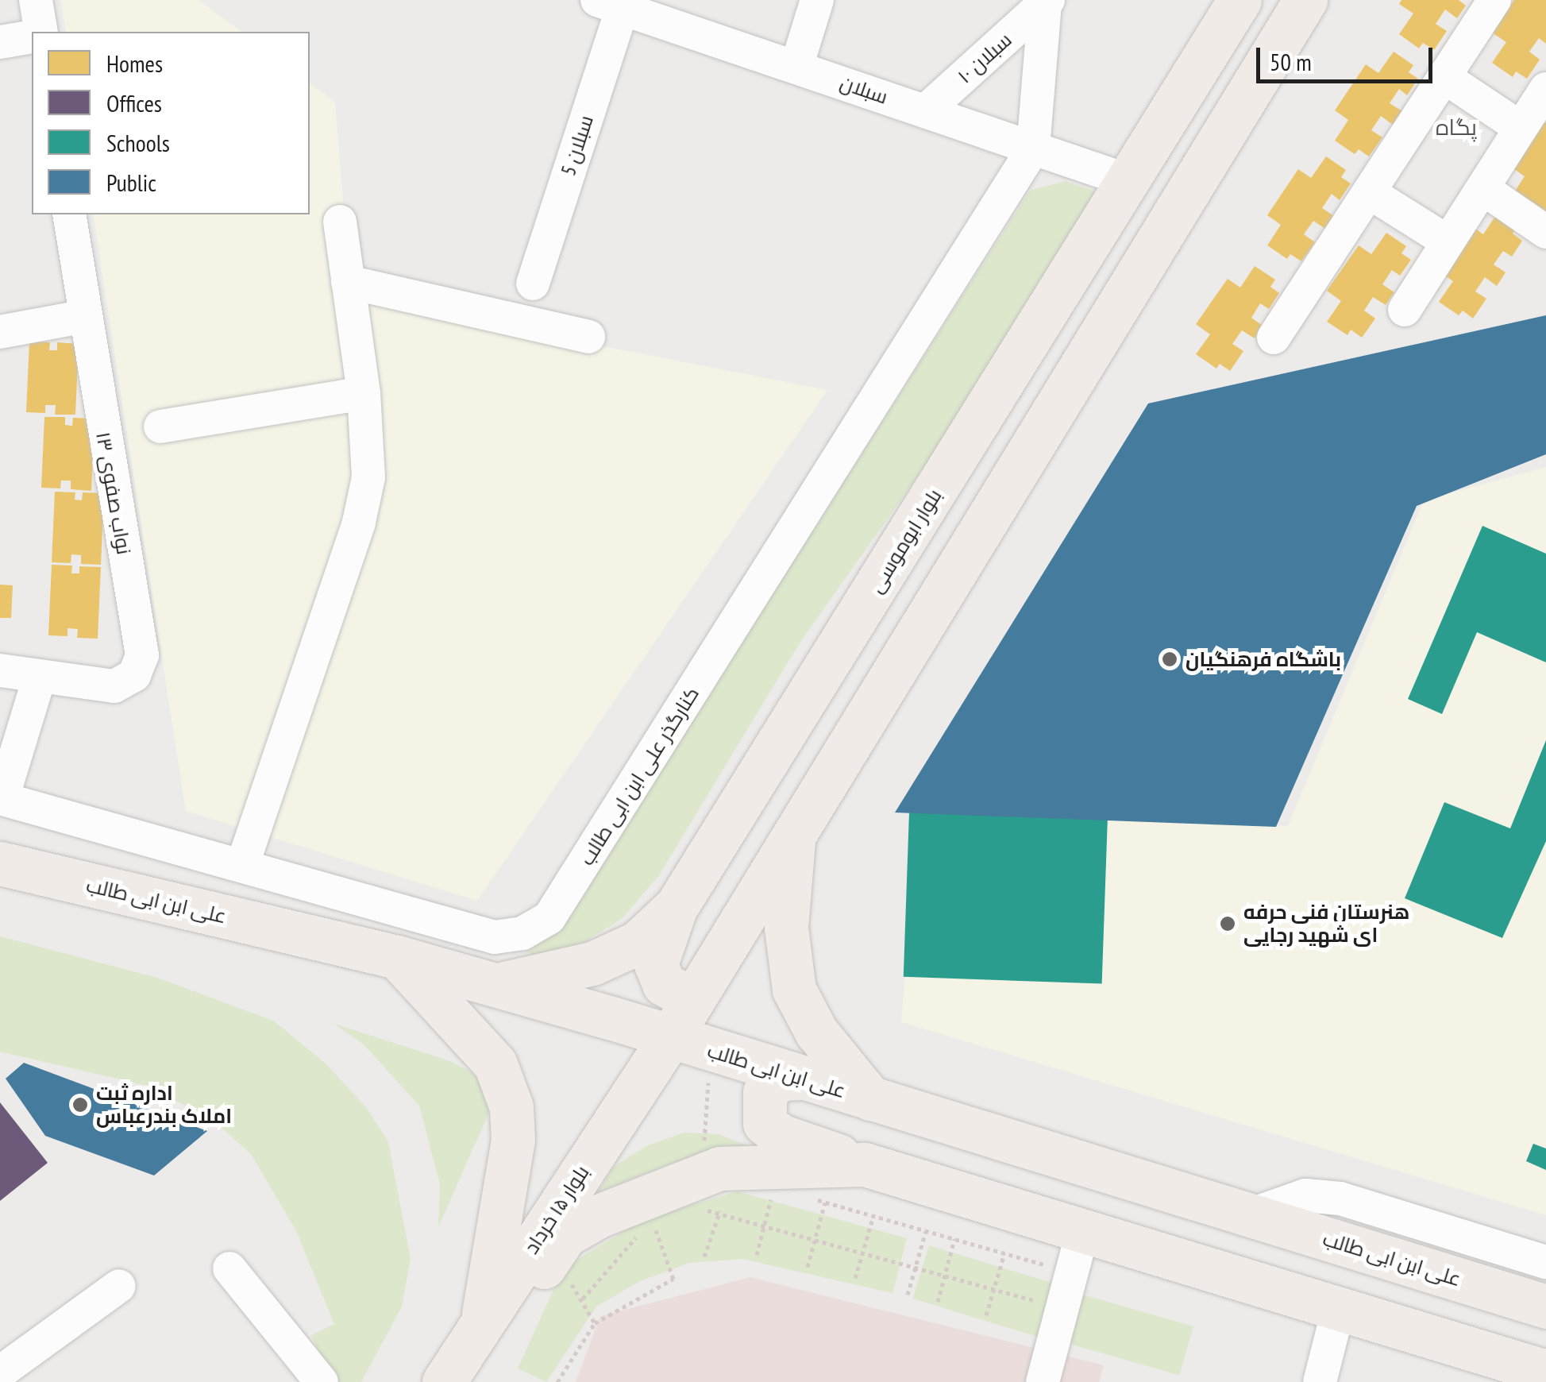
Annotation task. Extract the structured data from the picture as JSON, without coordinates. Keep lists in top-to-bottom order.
{
  "streets": {
    "main road": ["بلوار ابوموسی", "علی ابن ابی طالب", "بلوار ۱۵ خرداد"],
    "street": [
      "سبلان ۱۰",
      "سبلان",
      "سبلان 5",
      "نواب صفوی ۱۳",
      "کنارگذر علی ابن ابی طالب"
    ]
  },
  "crossings": [
    ["سبلان ۱۰", "سبلان"],
    ["سبلان ۱۰", "کنارگذر علی ابن ابی طالب"],
    ["سبلان", "سبلان 5"],
    ["سبلان", "بلوار ابوموسی"],
    ["سبلان", "کنارگذر علی ابن ابی طالب"],
    ["بلوار ابوموسی", "علی ابن ابی طالب"],
    ["علی ابن ابی طالب", "بلوار ۱۵ خرداد"]
  ],
  "districts": ["پگاه"],
  "places": ["باشگاه فرهنگیان", "هنرستان فنی حرفه ای شهید رجایی", "اداره ثبت املاک بندرعباس"],
  "legend": [
    "Homes",
    "Offices",
    "Schools",
    "Public"
  ],
  "scale_bar": "50 m"
}
